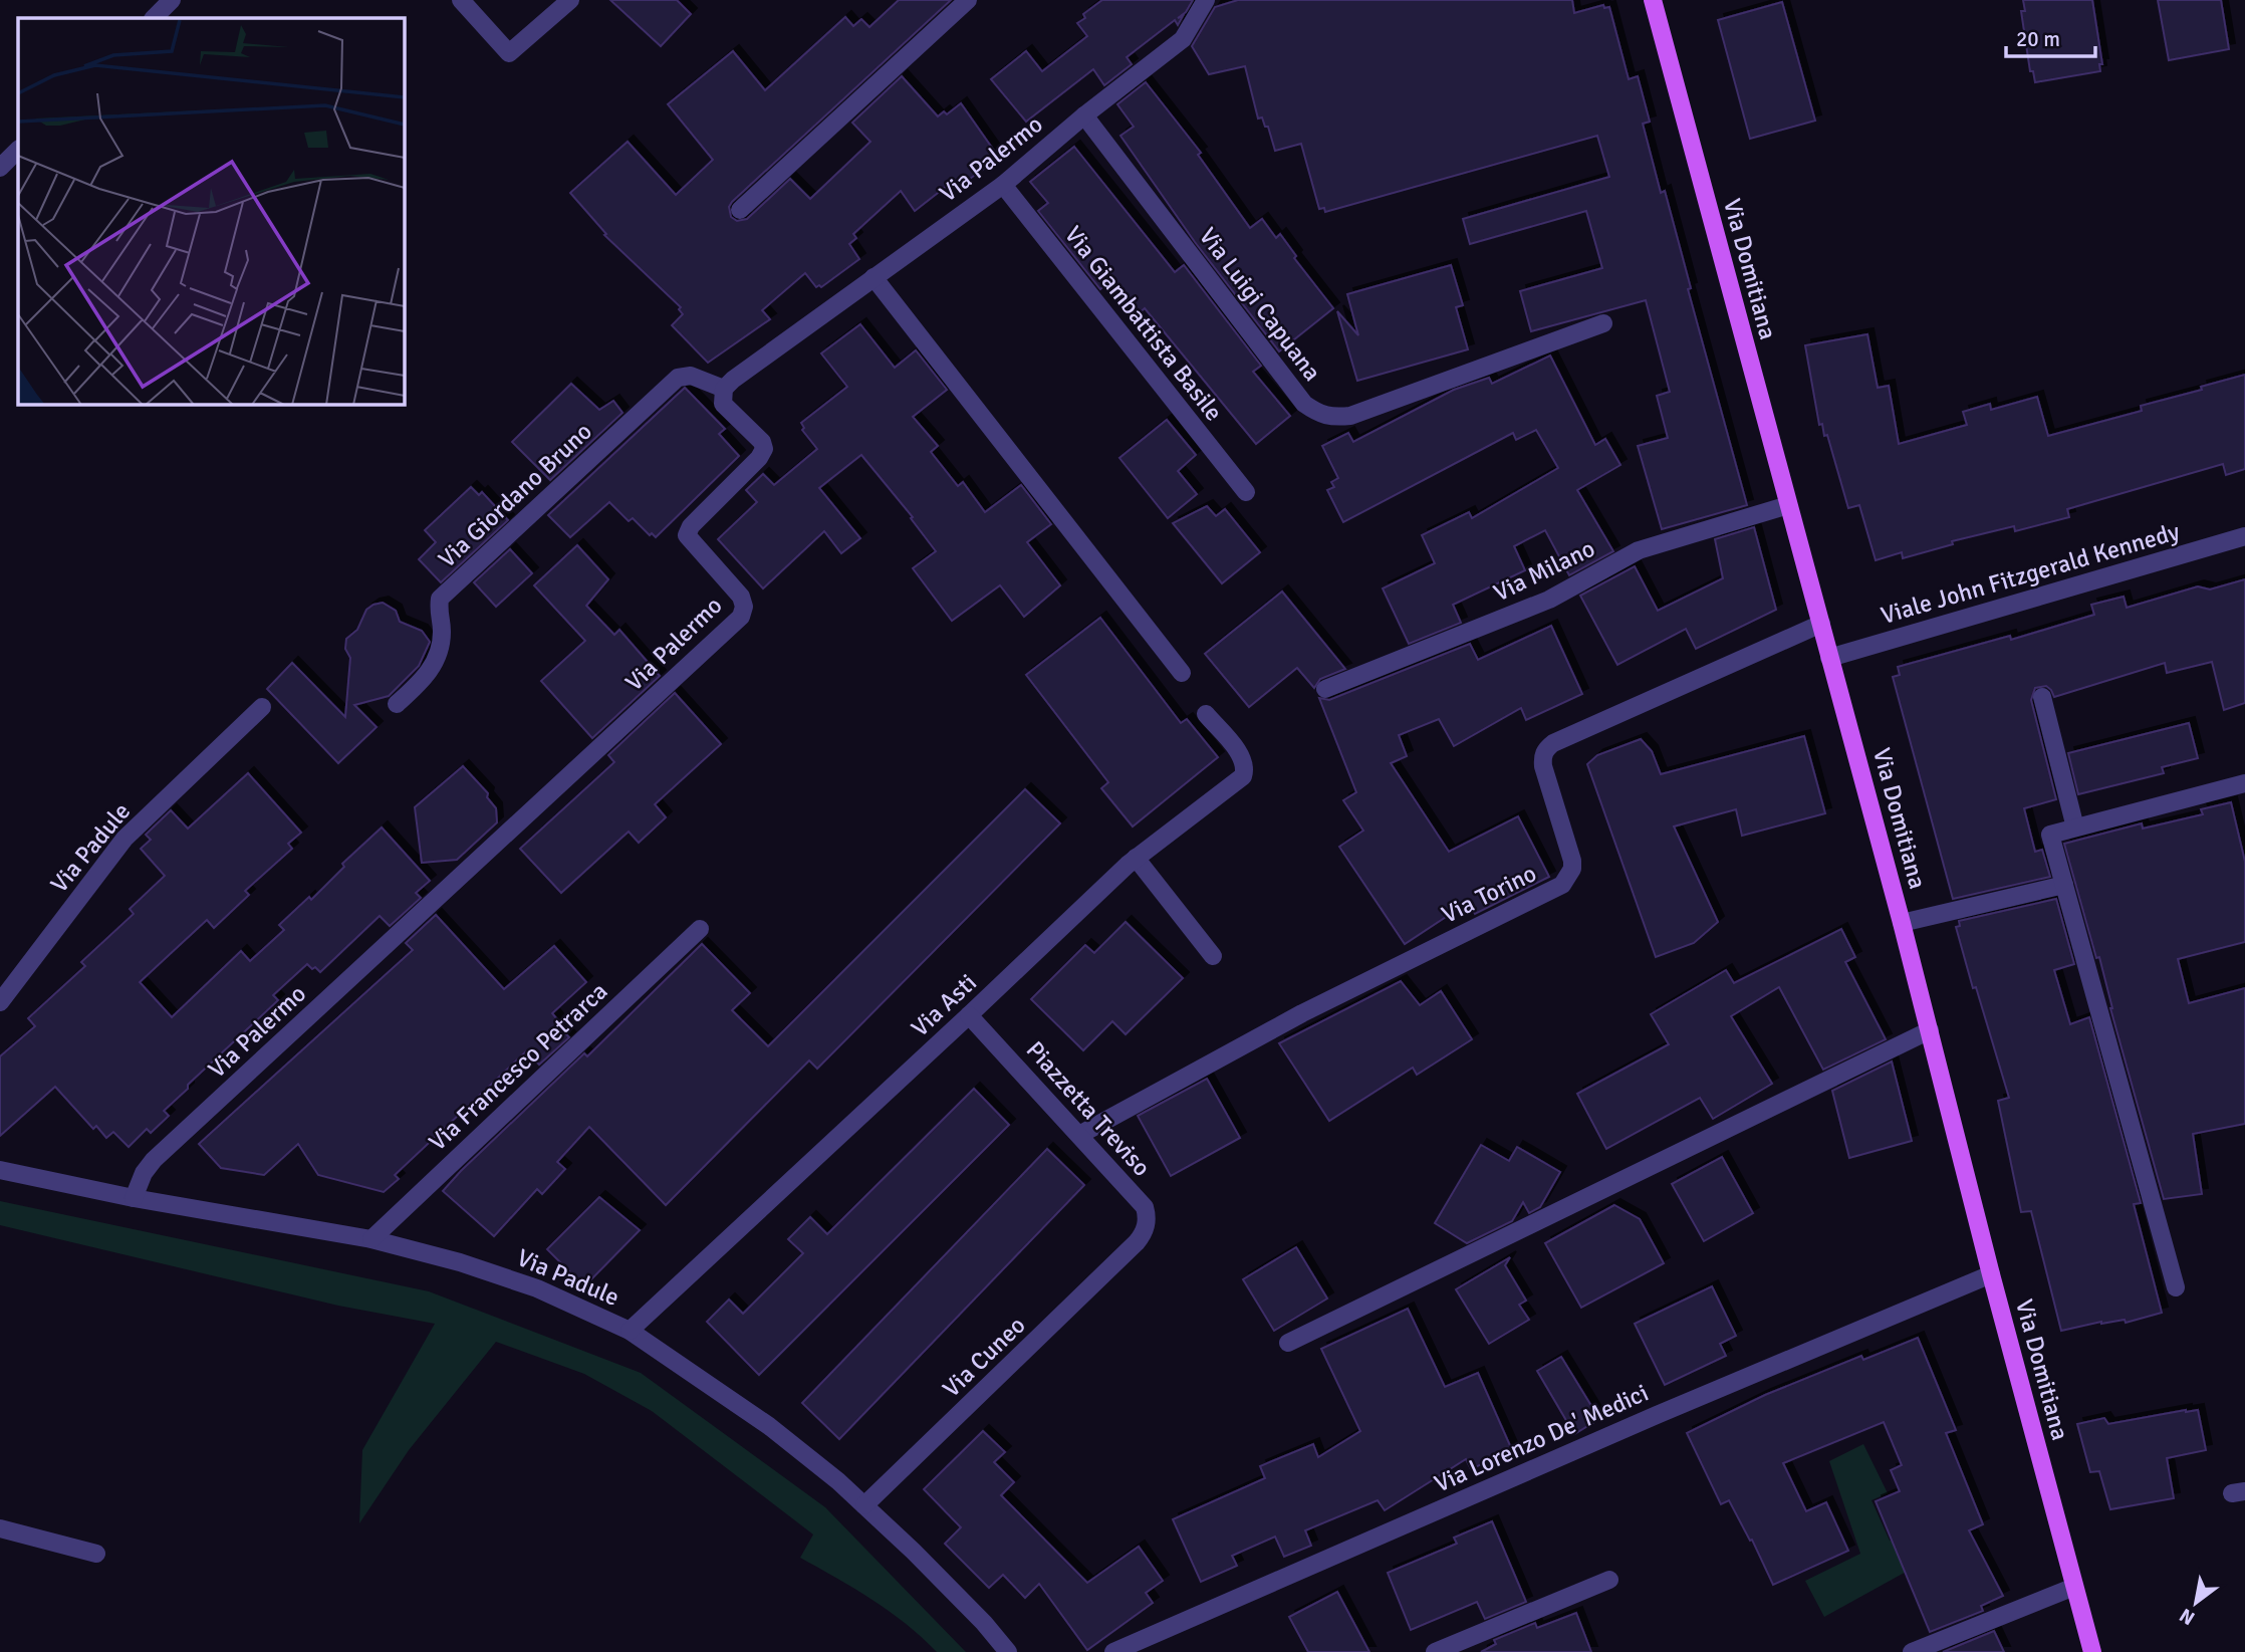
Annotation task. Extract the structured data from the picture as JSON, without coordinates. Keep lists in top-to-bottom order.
{
  "streets": {
    "main road": ["Via Domitiana"],
    "street": [
      "Via Palermo",
      "Via Luigi Capuana",
      "Via Giambattista Basile",
      "Via Giordano Bruno",
      "Via Milano",
      "Viale John Fitzgerald Kennedy",
      "Via Padule",
      "Via Torino",
      "Via Asti",
      "Via Francesco Petrarca",
      "Piazzetta Treviso",
      "Via Cuneo",
      "Via Lorenzo De' Medici"
    ]
  },
  "crossings": [
    ["Via Palermo", "Via Luigi Capuana"],
    ["Via Palermo", "Via Giambattista Basile"],
    ["Via Palermo", "Via Giordano Bruno"],
    ["Via Palermo", "Via Padule"],
    ["Via Domitiana", "Via Milano"],
    ["Via Domitiana", "Viale John Fitzgerald Kennedy"],
    ["Via Domitiana", "Via Torino"],
    ["Via Domitiana", "Via Lorenzo De' Medici"],
    ["Via Padule", "Via Asti"],
    ["Via Padule", "Via Francesco Petrarca"],
    ["Via Padule", "Via Cuneo"],
    ["Via Torino", "Piazzetta Treviso"],
    ["Via Asti", "Piazzetta Treviso"],
    ["Piazzetta Treviso", "Via Cuneo"]
  ],
  "scale_bar": "20 m",
  "north": "bottom left"
}
